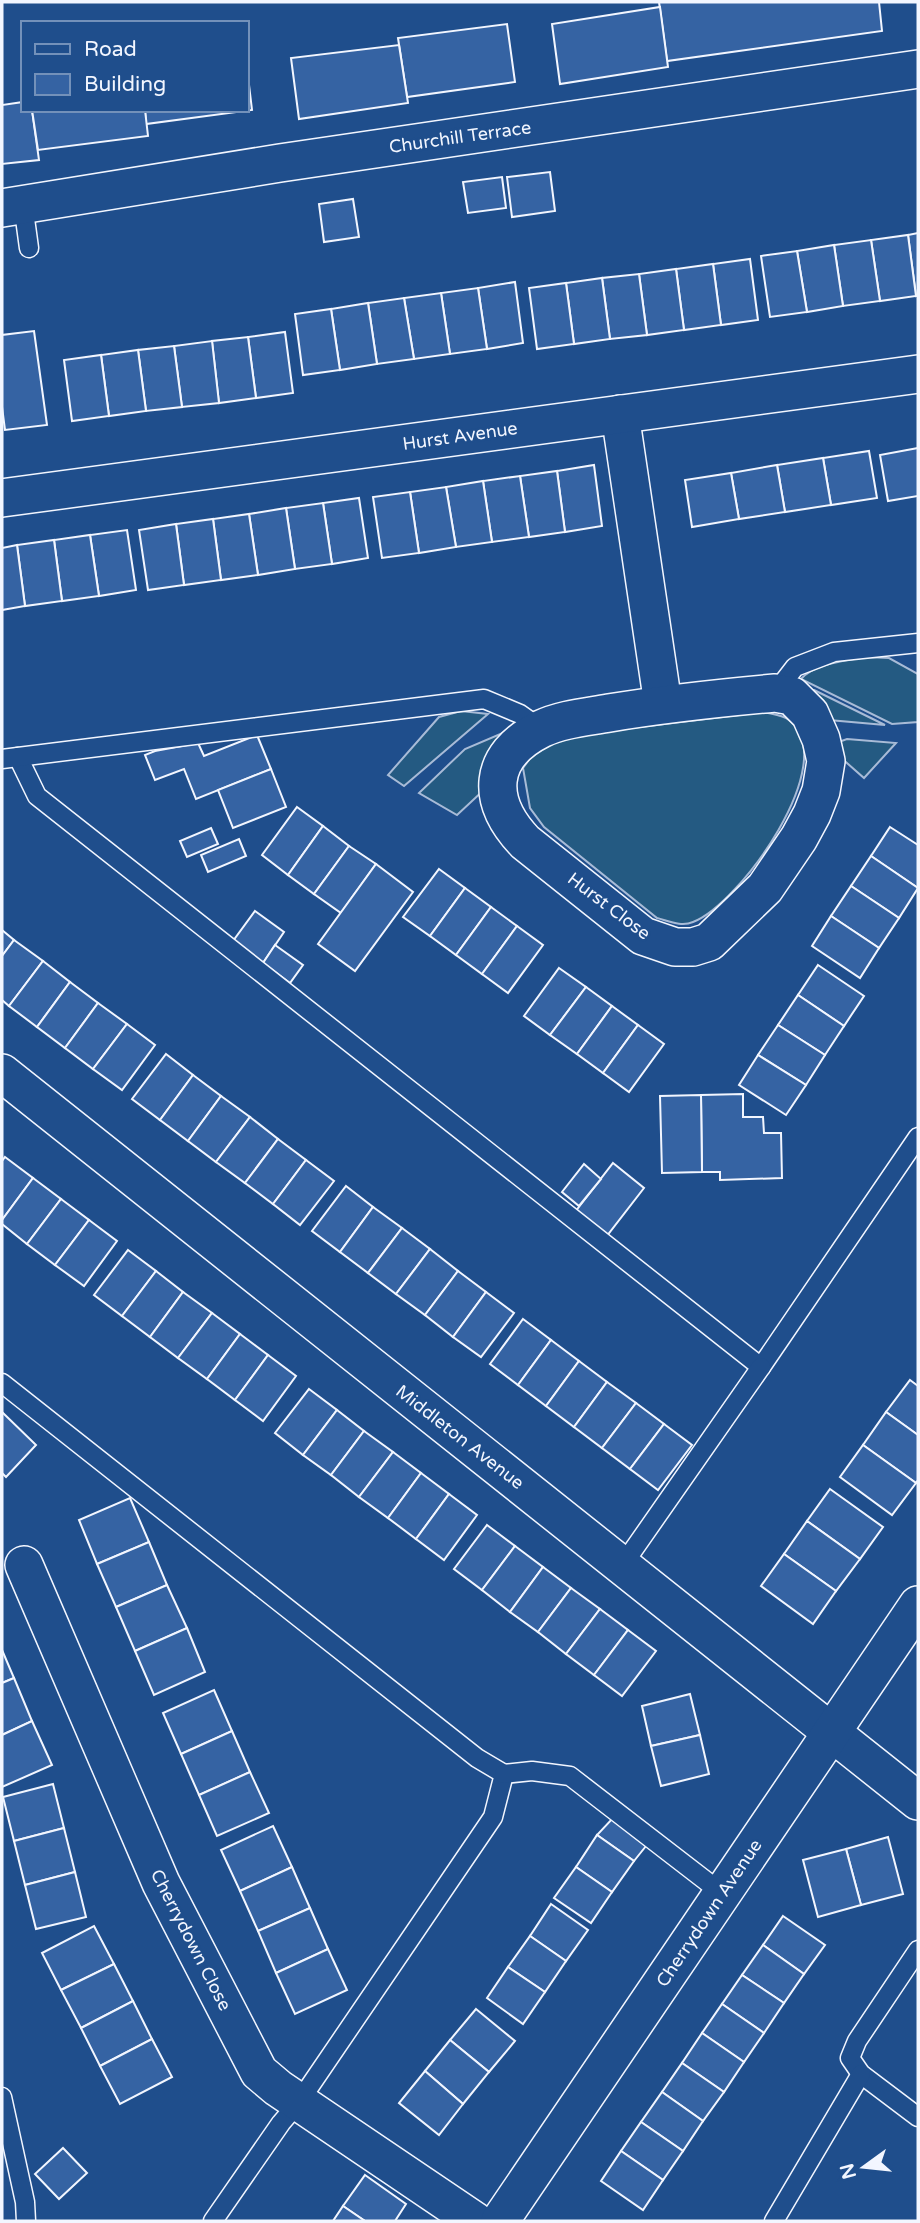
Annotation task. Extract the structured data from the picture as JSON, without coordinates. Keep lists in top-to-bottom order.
{
  "streets": {
    "street": [
      "Churchill Terrace",
      "Hurst Avenue",
      "Hurst Close",
      "Middleton Avenue",
      "Cherrydown Avenue",
      "Cherrydown Close"
    ]
  },
  "crossings": [
    ["Middleton Avenue", "Cherrydown Avenue"]
  ],
  "legend": ["Road", "Building"],
  "north": "left"
}
